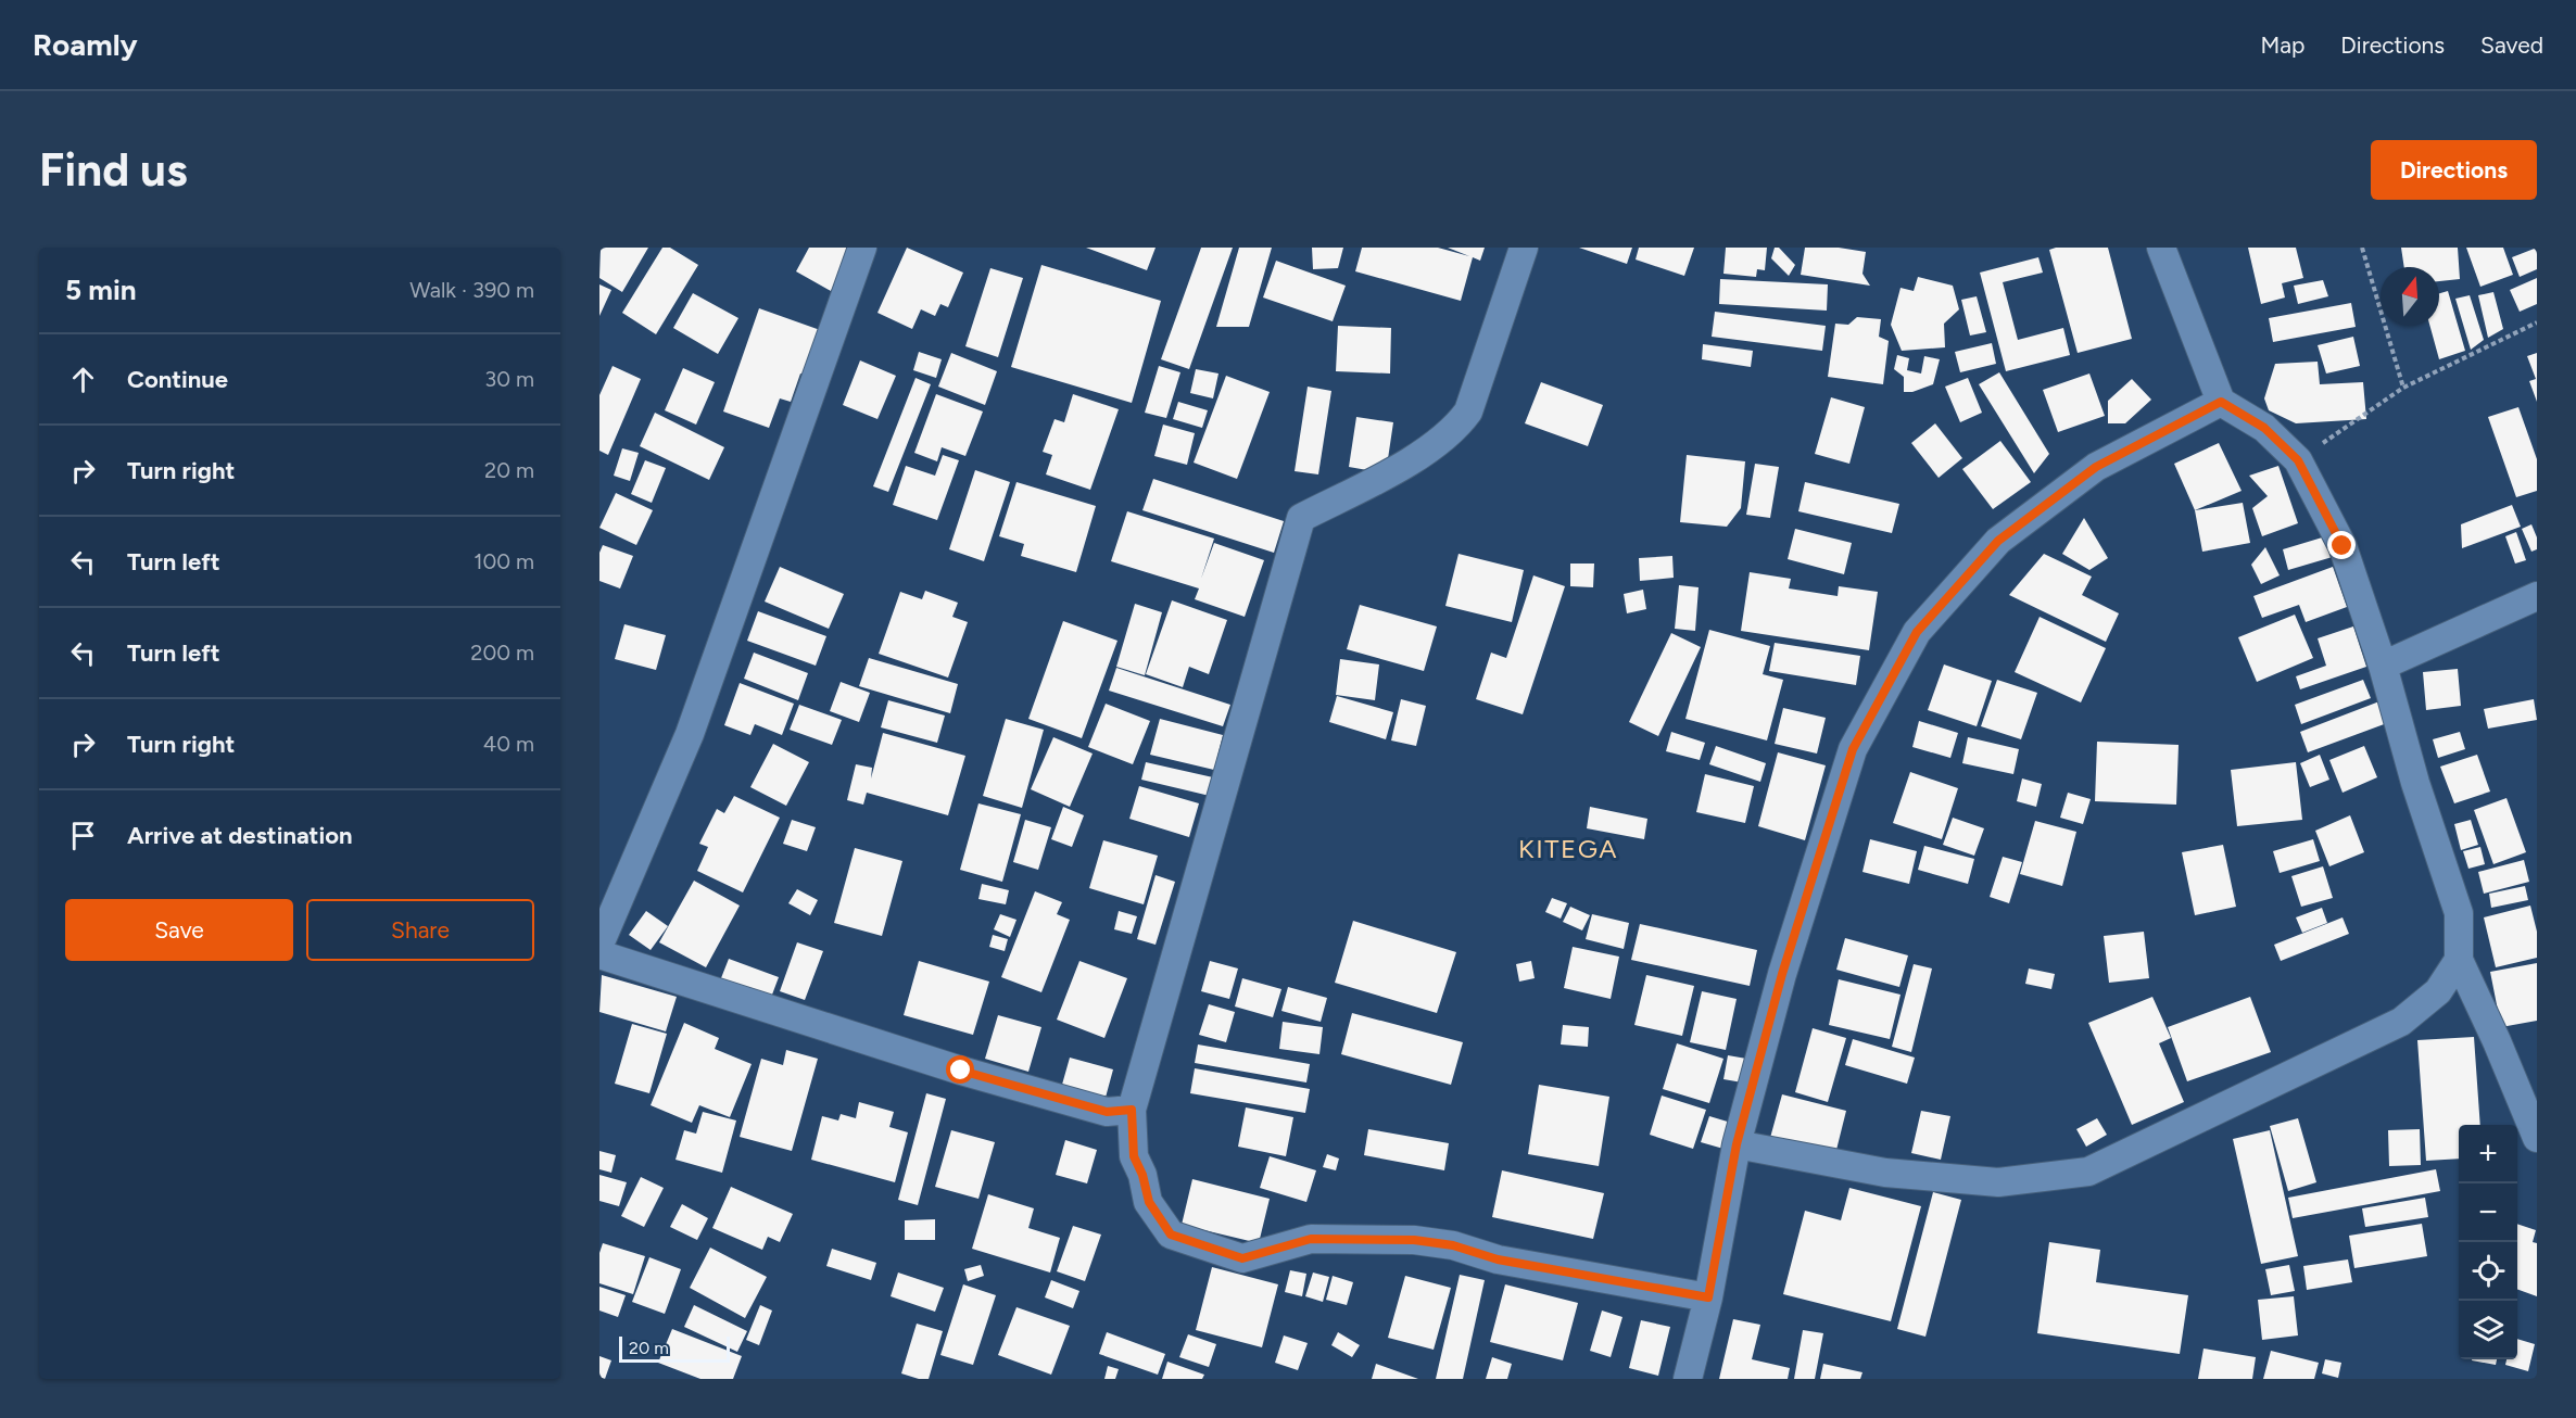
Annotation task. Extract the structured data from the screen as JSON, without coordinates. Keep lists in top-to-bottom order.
{
  "districts": ["KITEGA"],
  "scale_bar": "20 m",
  "north": "top",
  "page": {
    "header": "Roamly",
    "nav": ["Map", "Directions", "Saved"],
    "buttons": [
      "Directions",
      ["Save", "Share"]
    ],
    "title": "Find us",
    "heading": ["5 min", "Walk · 390 m"],
    "list": [
      ["Continue", "30 m"],
      ["Turn right", "20 m"],
      ["Turn left", "100 m"],
      ["Turn left", "200 m"],
      ["Turn right", "40 m"],
      "Arrive at destination"
    ],
    "map_buttons": ["+", "−"],
    "scale": "20 m"
  }
}
